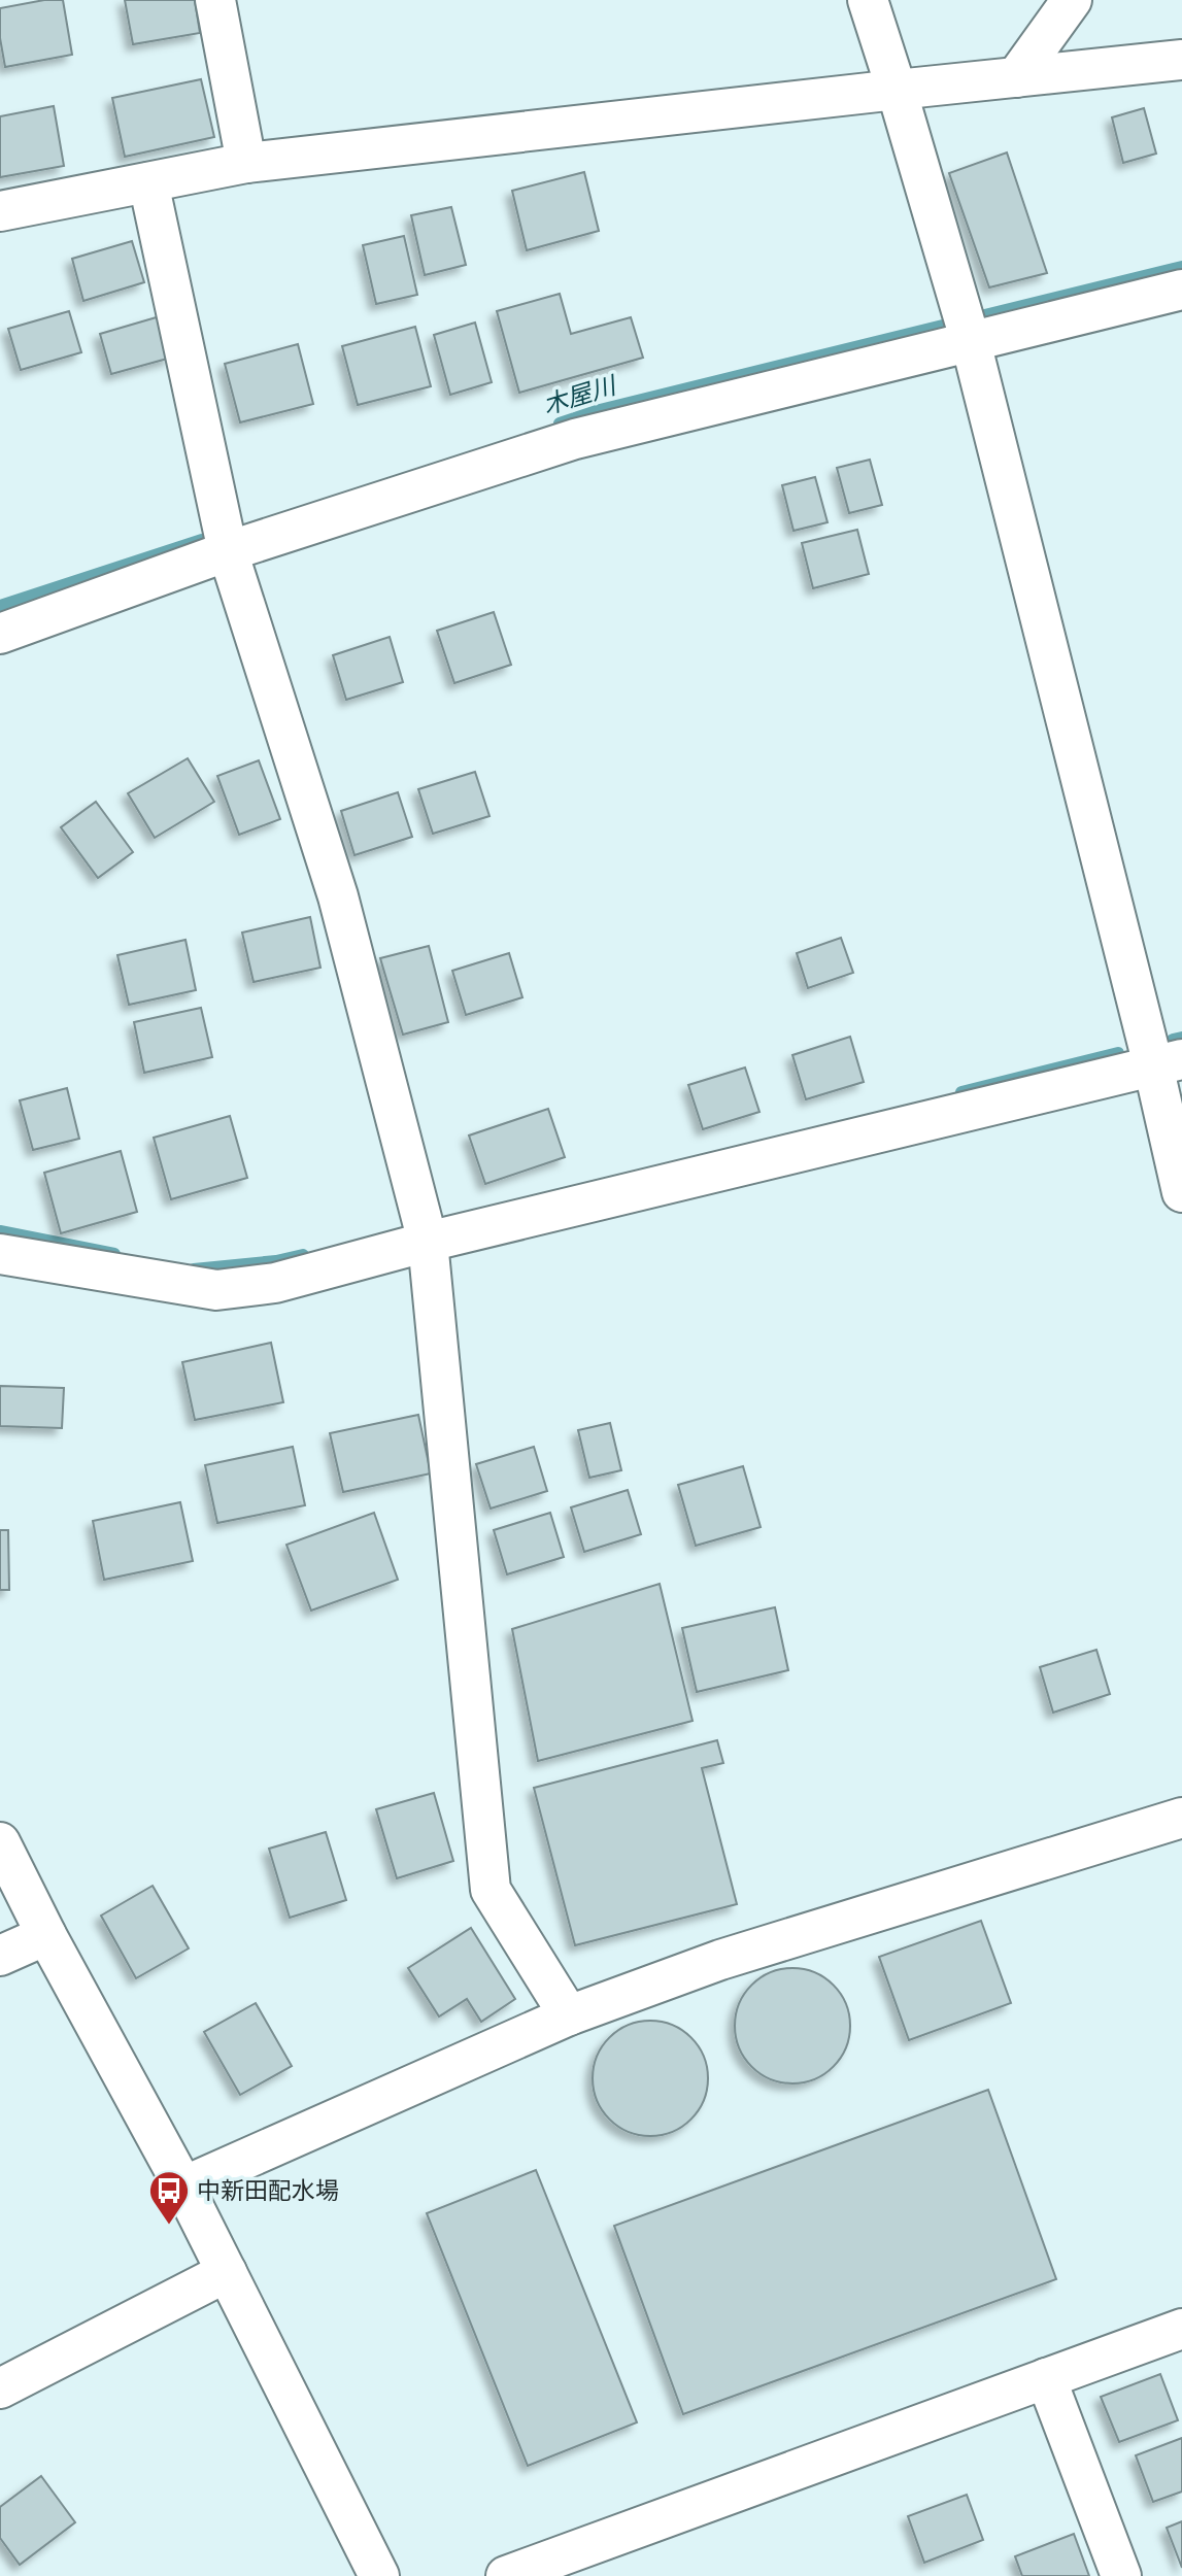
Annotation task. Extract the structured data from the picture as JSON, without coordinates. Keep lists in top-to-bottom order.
{
  "water": ["木屋川"],
  "places": {
    "bus stop": ["中新田配水場"]
  }
}
